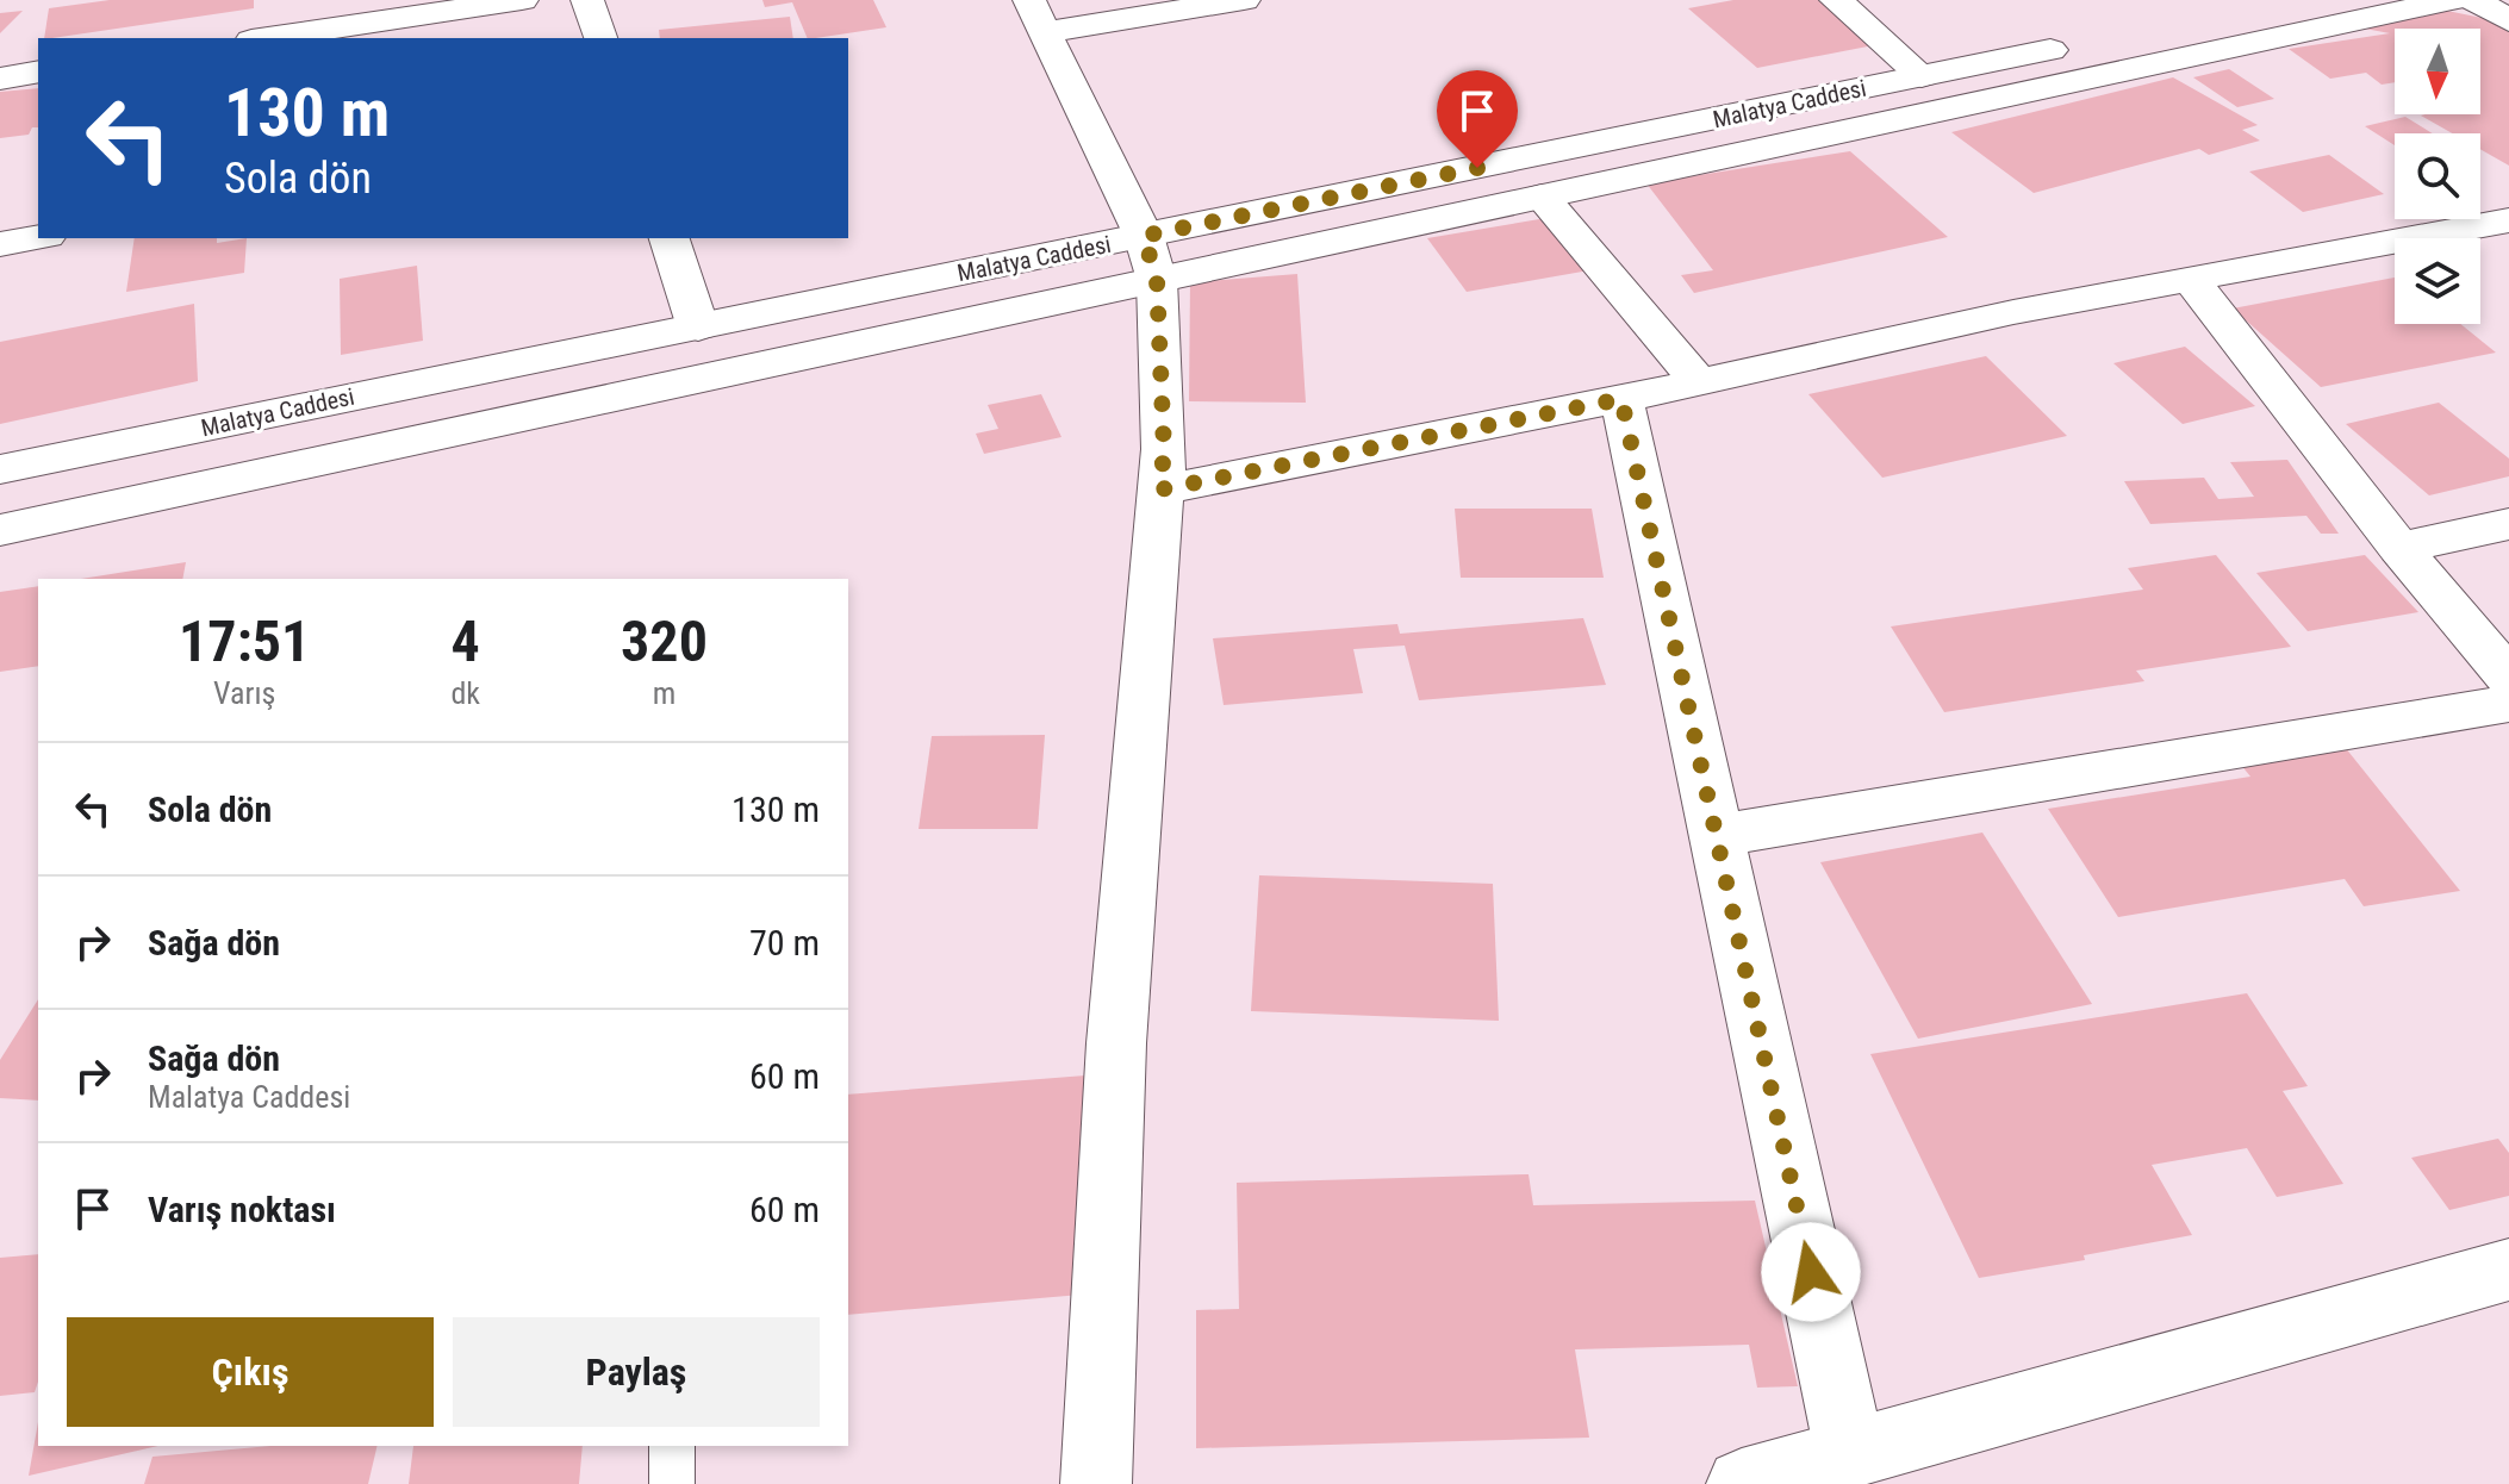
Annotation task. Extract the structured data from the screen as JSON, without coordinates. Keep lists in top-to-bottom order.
{
  "streets": {
    "street": ["Malatya Caddesi"]
  },
  "north": "bottom",
  "page": {
    "turn": ["130 m", "Sola dön"],
    "eta": [
      "17:51",
      "Varış",
      "4",
      "dk",
      "320",
      "m"
    ],
    "list": [
      {
        "name": "Sola dön",
        "value": "130 m"
      },
      {
        "name": "Sağa dön",
        "value": "70 m"
      },
      {
        "name": "Sağa dön",
        "note": "Malatya Caddesi",
        "value": "60 m"
      },
      {
        "name": "Varış noktası",
        "value": "60 m"
      }
    ],
    "buttons": ["Çıkış", "Paylaş"]
  }
}
